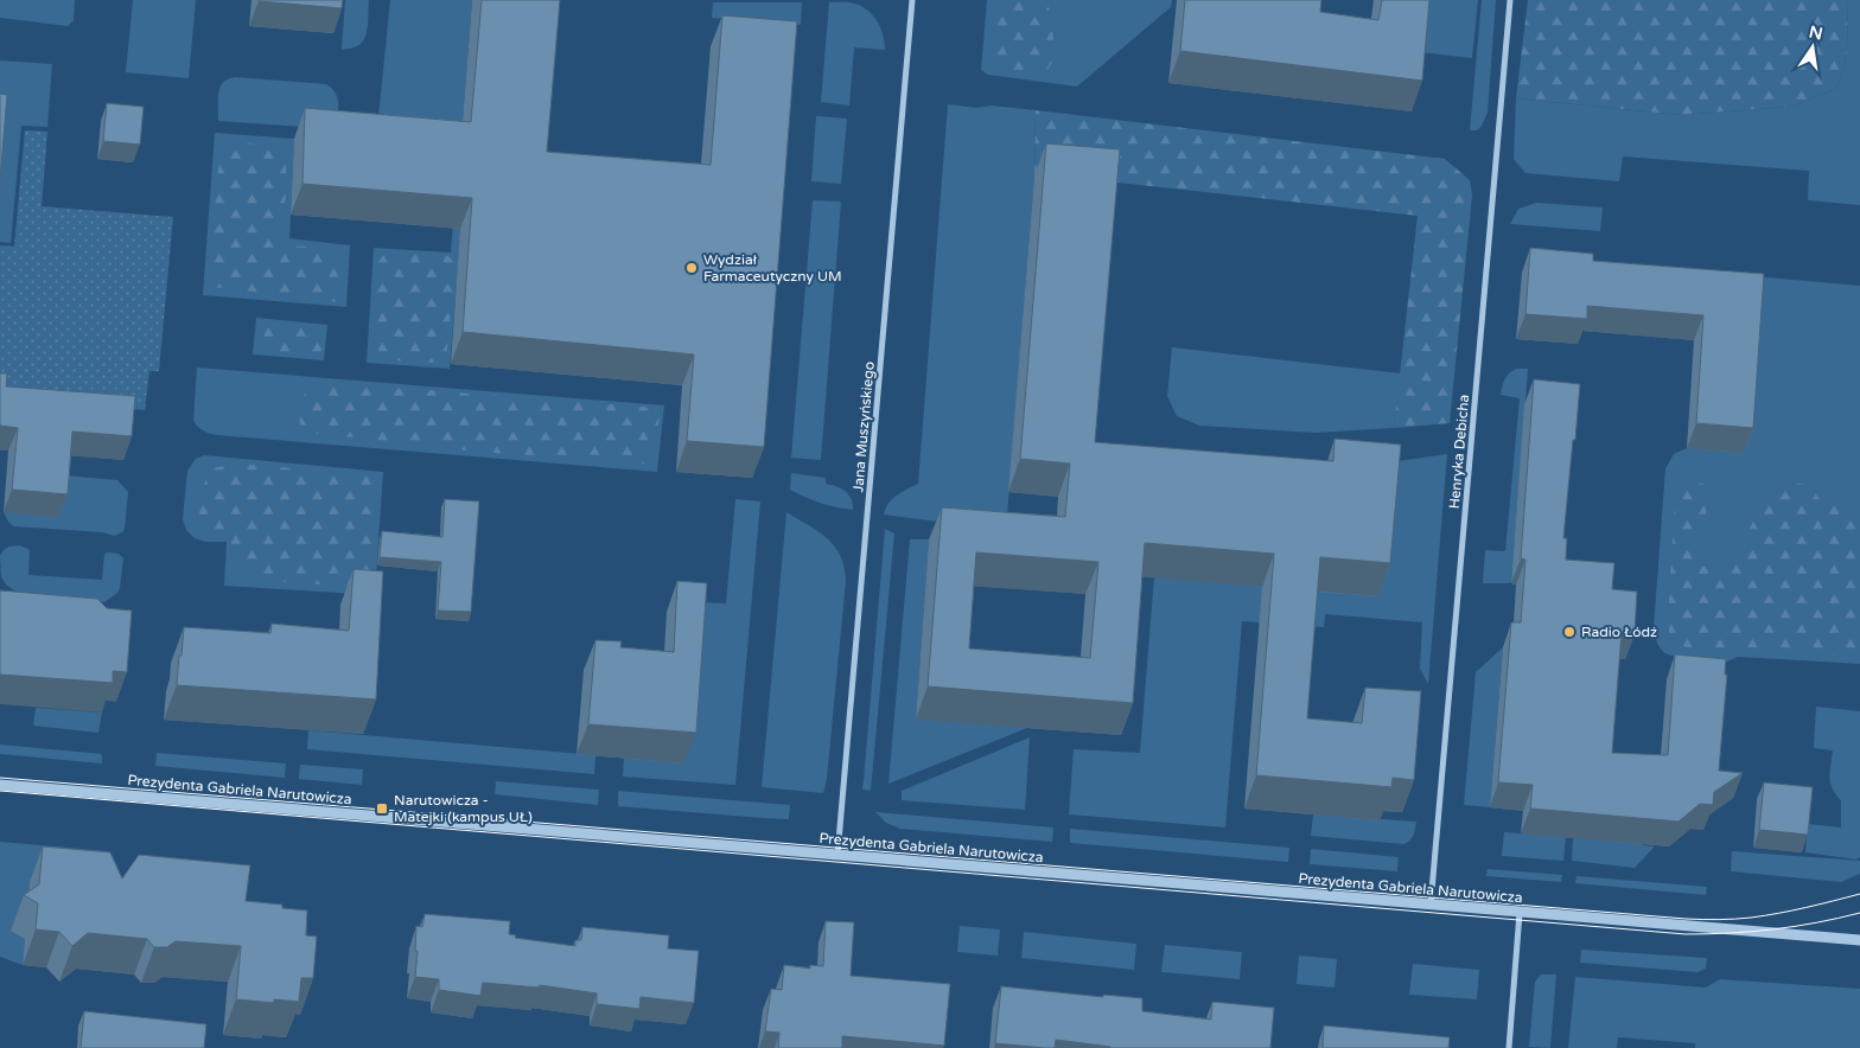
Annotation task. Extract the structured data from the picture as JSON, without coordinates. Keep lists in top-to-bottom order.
{
  "streets": {
    "street": ["Jana Muszyńskiego", "Henryka Debicha", "Prezydenta Gabriela Narutowicza"]
  },
  "crossings": [
    ["Jana Muszyńskiego", "Prezydenta Gabriela Narutowicza"],
    ["Henryka Debicha", "Prezydenta Gabriela Narutowicza"]
  ],
  "places": {
    "other": ["Wydział Farmaceutyczny UM", "Radio Łódź"],
    "transit": ["Narutowicza - Matejki (kampus UŁ)"]
  },
  "north": "top"
}
